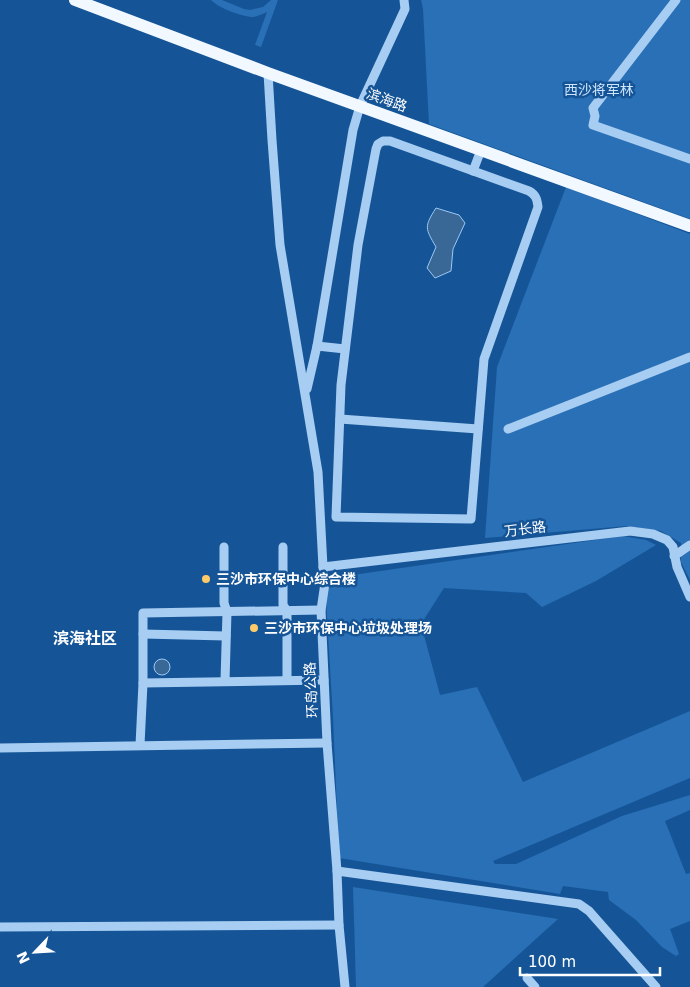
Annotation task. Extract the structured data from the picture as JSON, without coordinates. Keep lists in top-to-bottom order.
{
  "streets": {
    "main road": ["滨海路"],
    "street": ["万长路", "环岛公路"]
  },
  "crossings": [
    ["滨海路", "环岛公路"],
    ["万长路", "环岛公路"]
  ],
  "districts": ["滨海社区"],
  "parks": ["西沙将军林"],
  "places": ["三沙市环保中心综合楼", "三沙市环保中心垃圾处理场"],
  "scale_bar": "100 m",
  "north": "bottom left"
}
